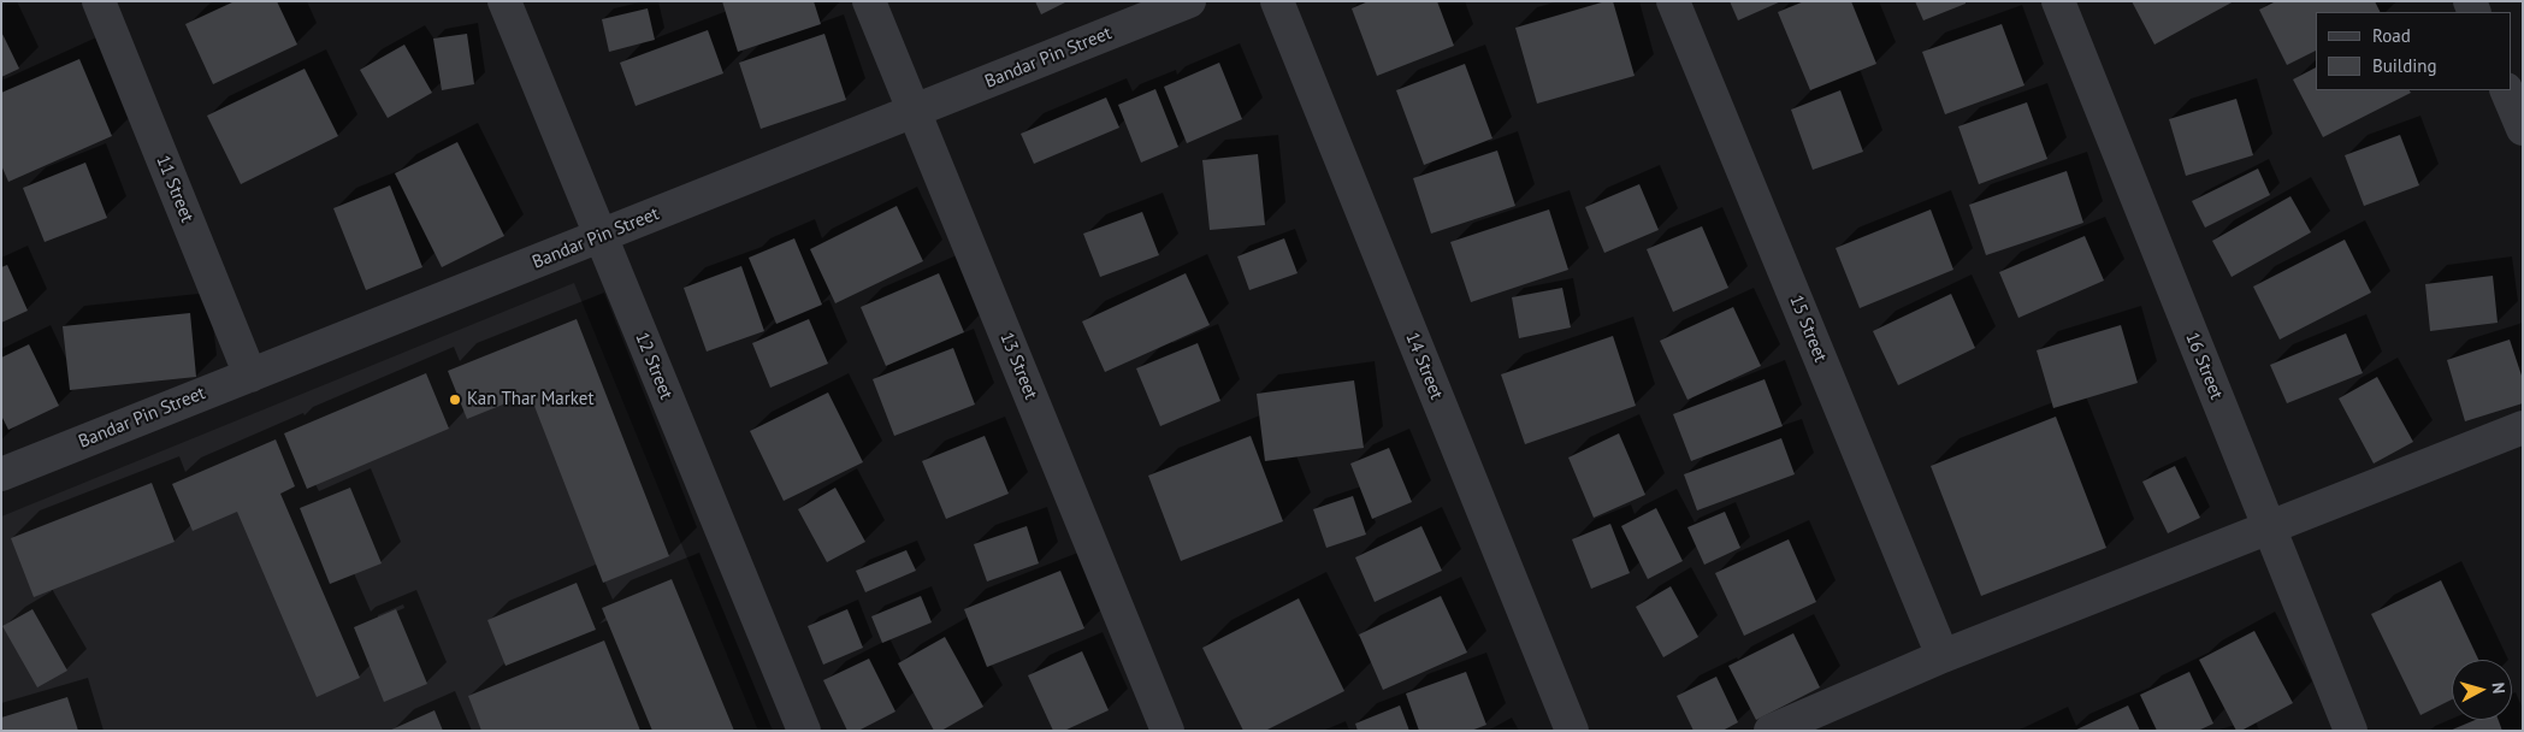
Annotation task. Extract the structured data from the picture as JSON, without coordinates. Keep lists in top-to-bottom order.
{
  "streets": {
    "street": [
      "Bandar Pin Street",
      "11 Street",
      "15 Street",
      "12 Street",
      "13 Street",
      "14 Street",
      "16 Street"
    ]
  },
  "crossings": [
    ["Bandar Pin Street", "11 Street"],
    ["Bandar Pin Street", "12 Street"],
    ["Bandar Pin Street", "13 Street"]
  ],
  "places": ["Kan Thar Market"],
  "legend": ["Road", "Building"],
  "north": "right"
}
